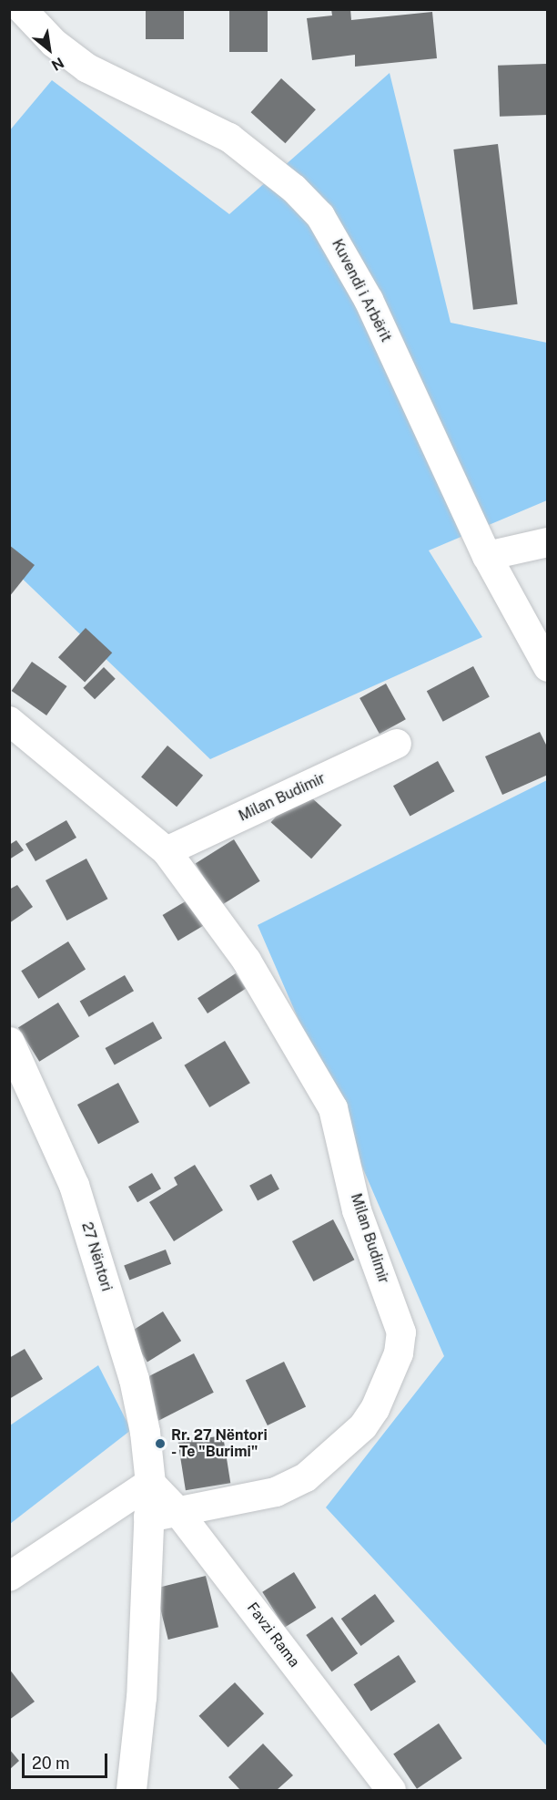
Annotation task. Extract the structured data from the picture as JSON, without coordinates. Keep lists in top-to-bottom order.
{
  "streets": {
    "street": [
      "Kuvendi i Arbërit",
      "Milan Budimir",
      "27 Nëntori",
      "Favzi Rama"
    ]
  },
  "crossings": [
    ["Milan Budimir", "27 Nëntori"],
    ["Milan Budimir", "Favzi Rama"],
    ["27 Nëntori", "Favzi Rama"]
  ],
  "places": ["Rr. 27 Nëntori - Te \"Burimi\""],
  "scale_bar": "20 m",
  "north": "bottom right"
}
